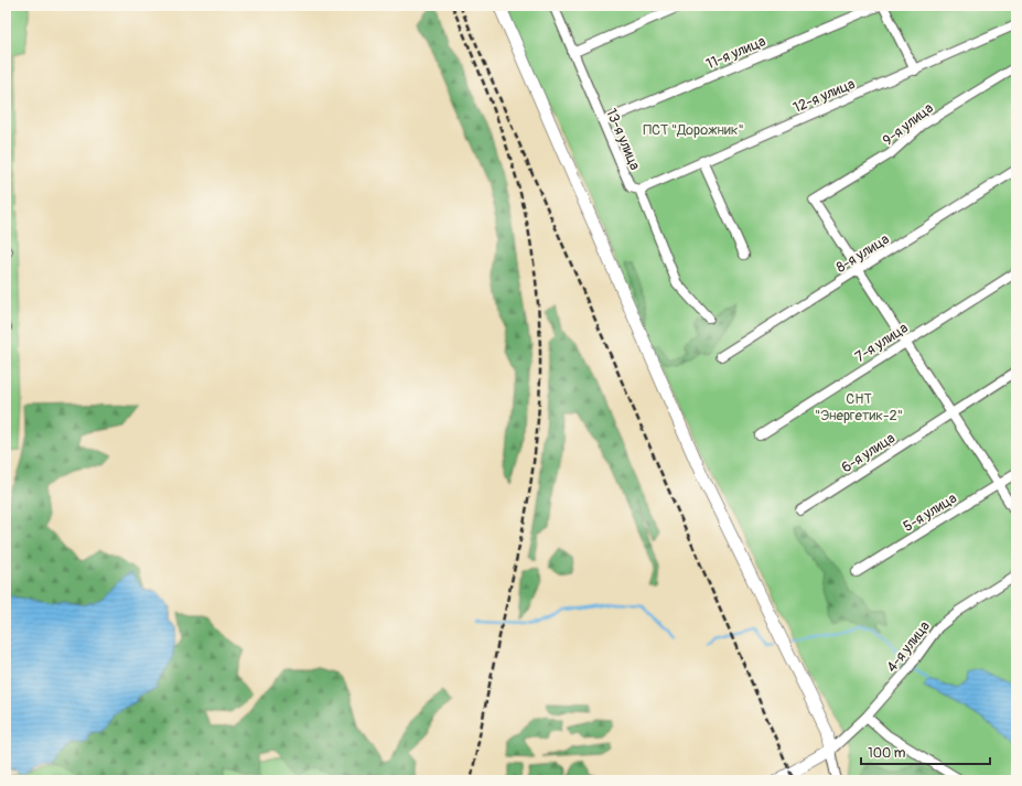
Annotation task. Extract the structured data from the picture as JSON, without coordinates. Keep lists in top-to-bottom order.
{
  "streets": {
    "street": [
      "11-я улица",
      "12-я улица",
      "9-я улица",
      "13-я улица",
      "8-я улица",
      "7-я улица",
      "6-я улица",
      "5-я улица",
      "4-я улица"
    ]
  },
  "crossings": [
    ["11-я улица", "13-я улица"],
    ["12-я улица", "13-я улица"],
    ["9-я улица", "8-я улица"]
  ],
  "parks": ["ПСТ \"Дорожник\"", "СHТ \"Энергетик-2\""],
  "scale_bar": "100 m"
}
